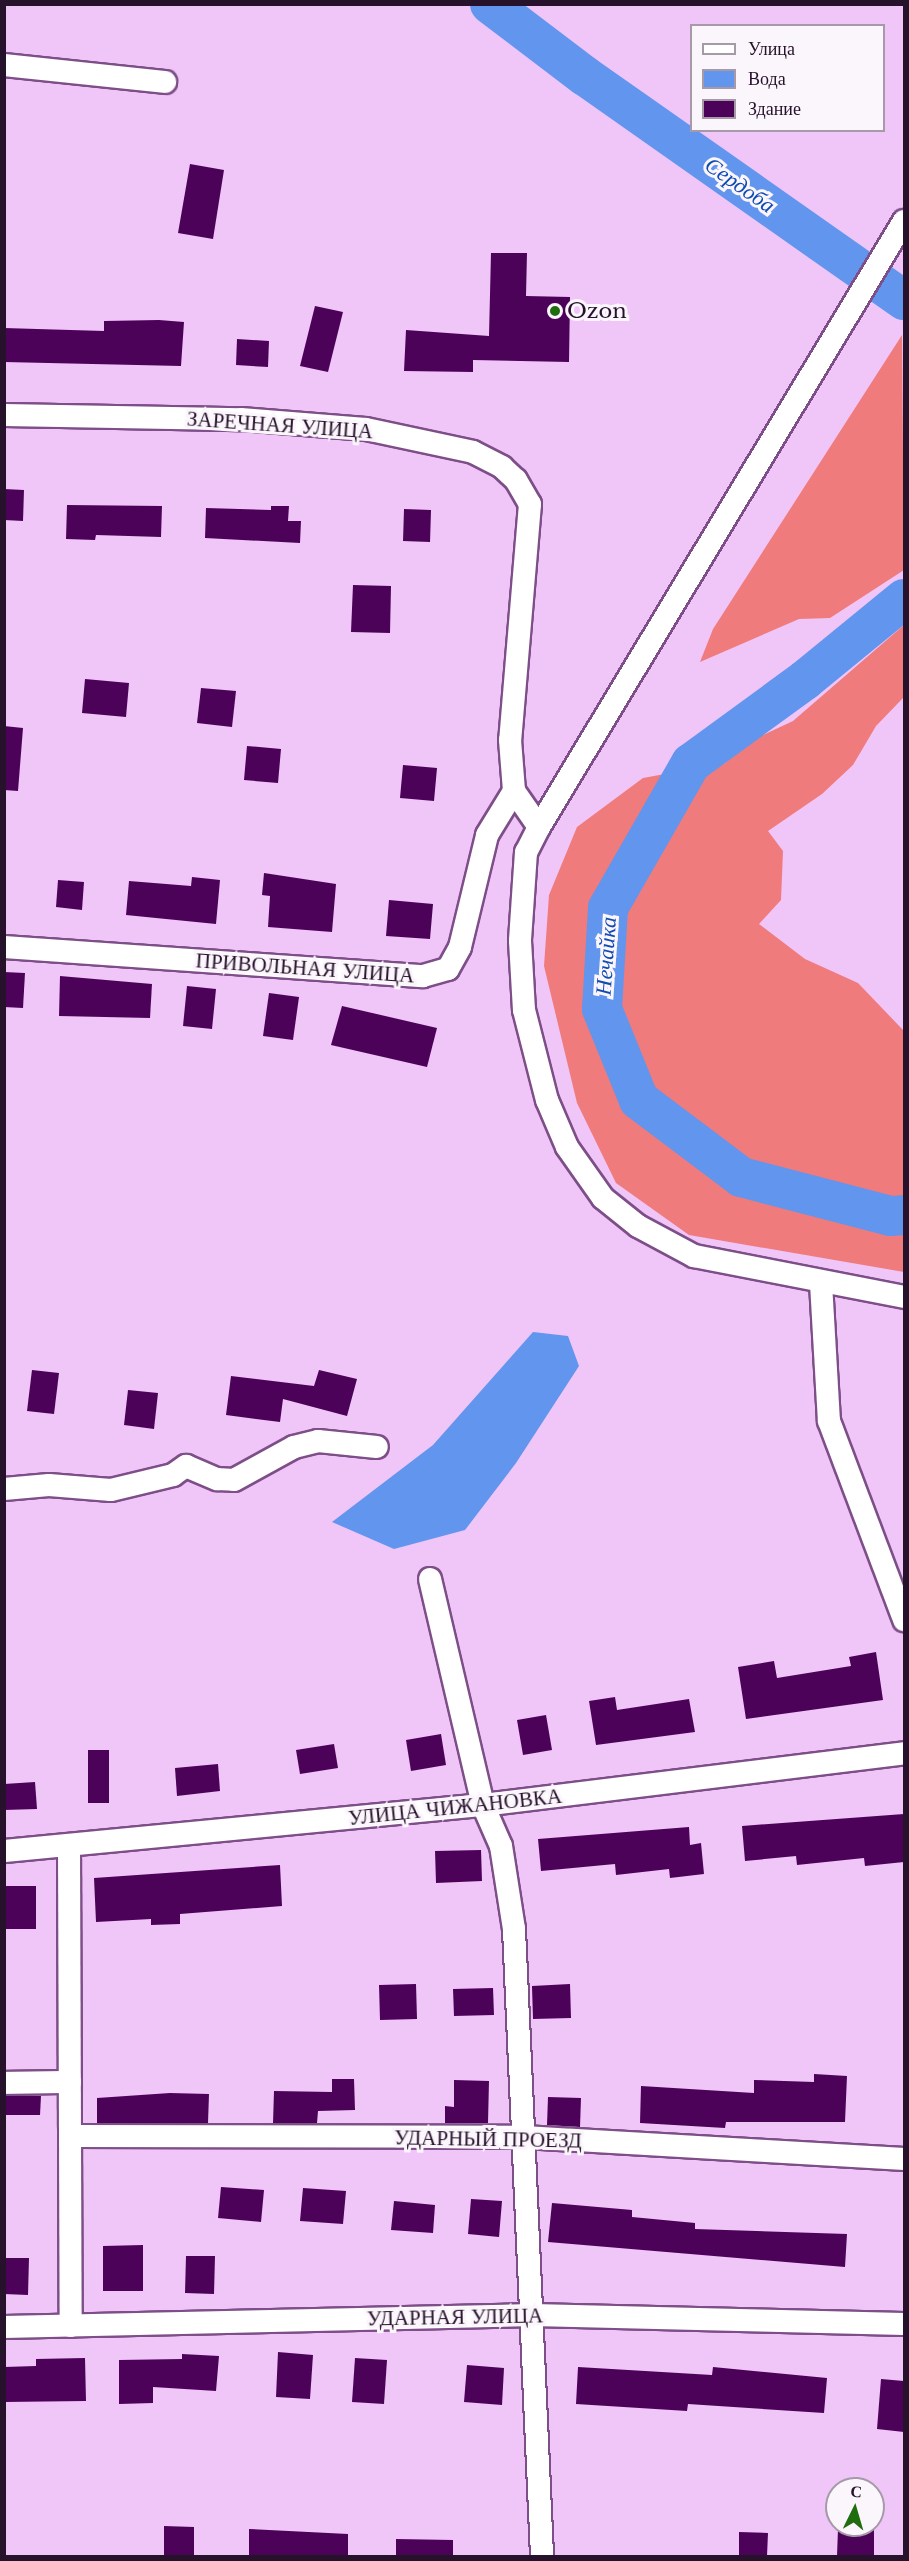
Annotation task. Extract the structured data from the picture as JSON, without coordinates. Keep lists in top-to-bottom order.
{
  "streets": {
    "street": [
      "ЗАРЕЧНАЯ УЛИЦА",
      "ПРИВОЛЬНАЯ УЛИЦА",
      "УЛИЦА ЧИЖАНОВКА",
      "УДАРНЫЙ ПРОЕЗД",
      "УДАРНАЯ УЛИЦА"
    ]
  },
  "crossings": [
    ["ЗАРЕЧНАЯ УЛИЦА", "ПРИВОЛЬНАЯ УЛИЦА"]
  ],
  "water": ["Сердоба", "Нечайка"],
  "places": ["Ozon"],
  "legend": ["Улица", "Вода", "Здание"],
  "north": "top"
}
